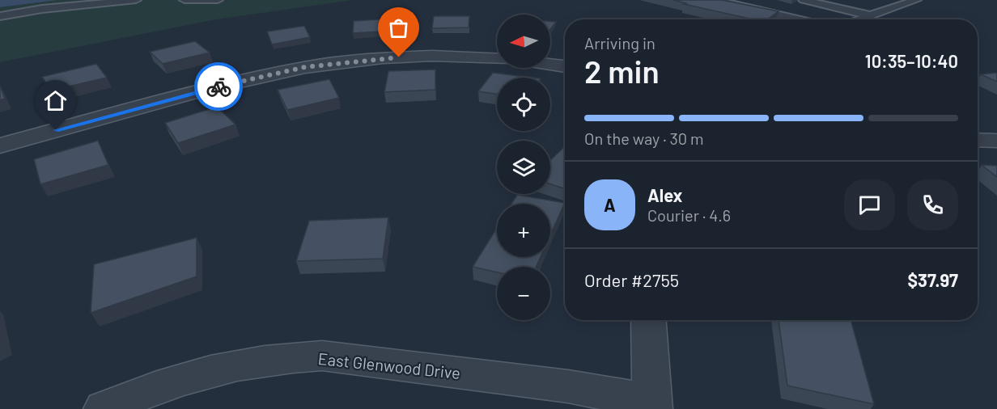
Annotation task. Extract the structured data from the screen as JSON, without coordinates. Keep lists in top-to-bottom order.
{
  "streets": {
    "street": ["East Glenwood Drive"]
  },
  "north": "left",
  "page": {
    "map_buttons": ["+", "−"],
    "heading": ["2 min", "Arriving in", "10:35–10:40"],
    "panel": [
      "Alex",
      "Courier · 4.6",
      "Order #2755",
      "$37.97"
    ],
    "bar": "On the way · 30 m",
    "round": "A"
  }
}
